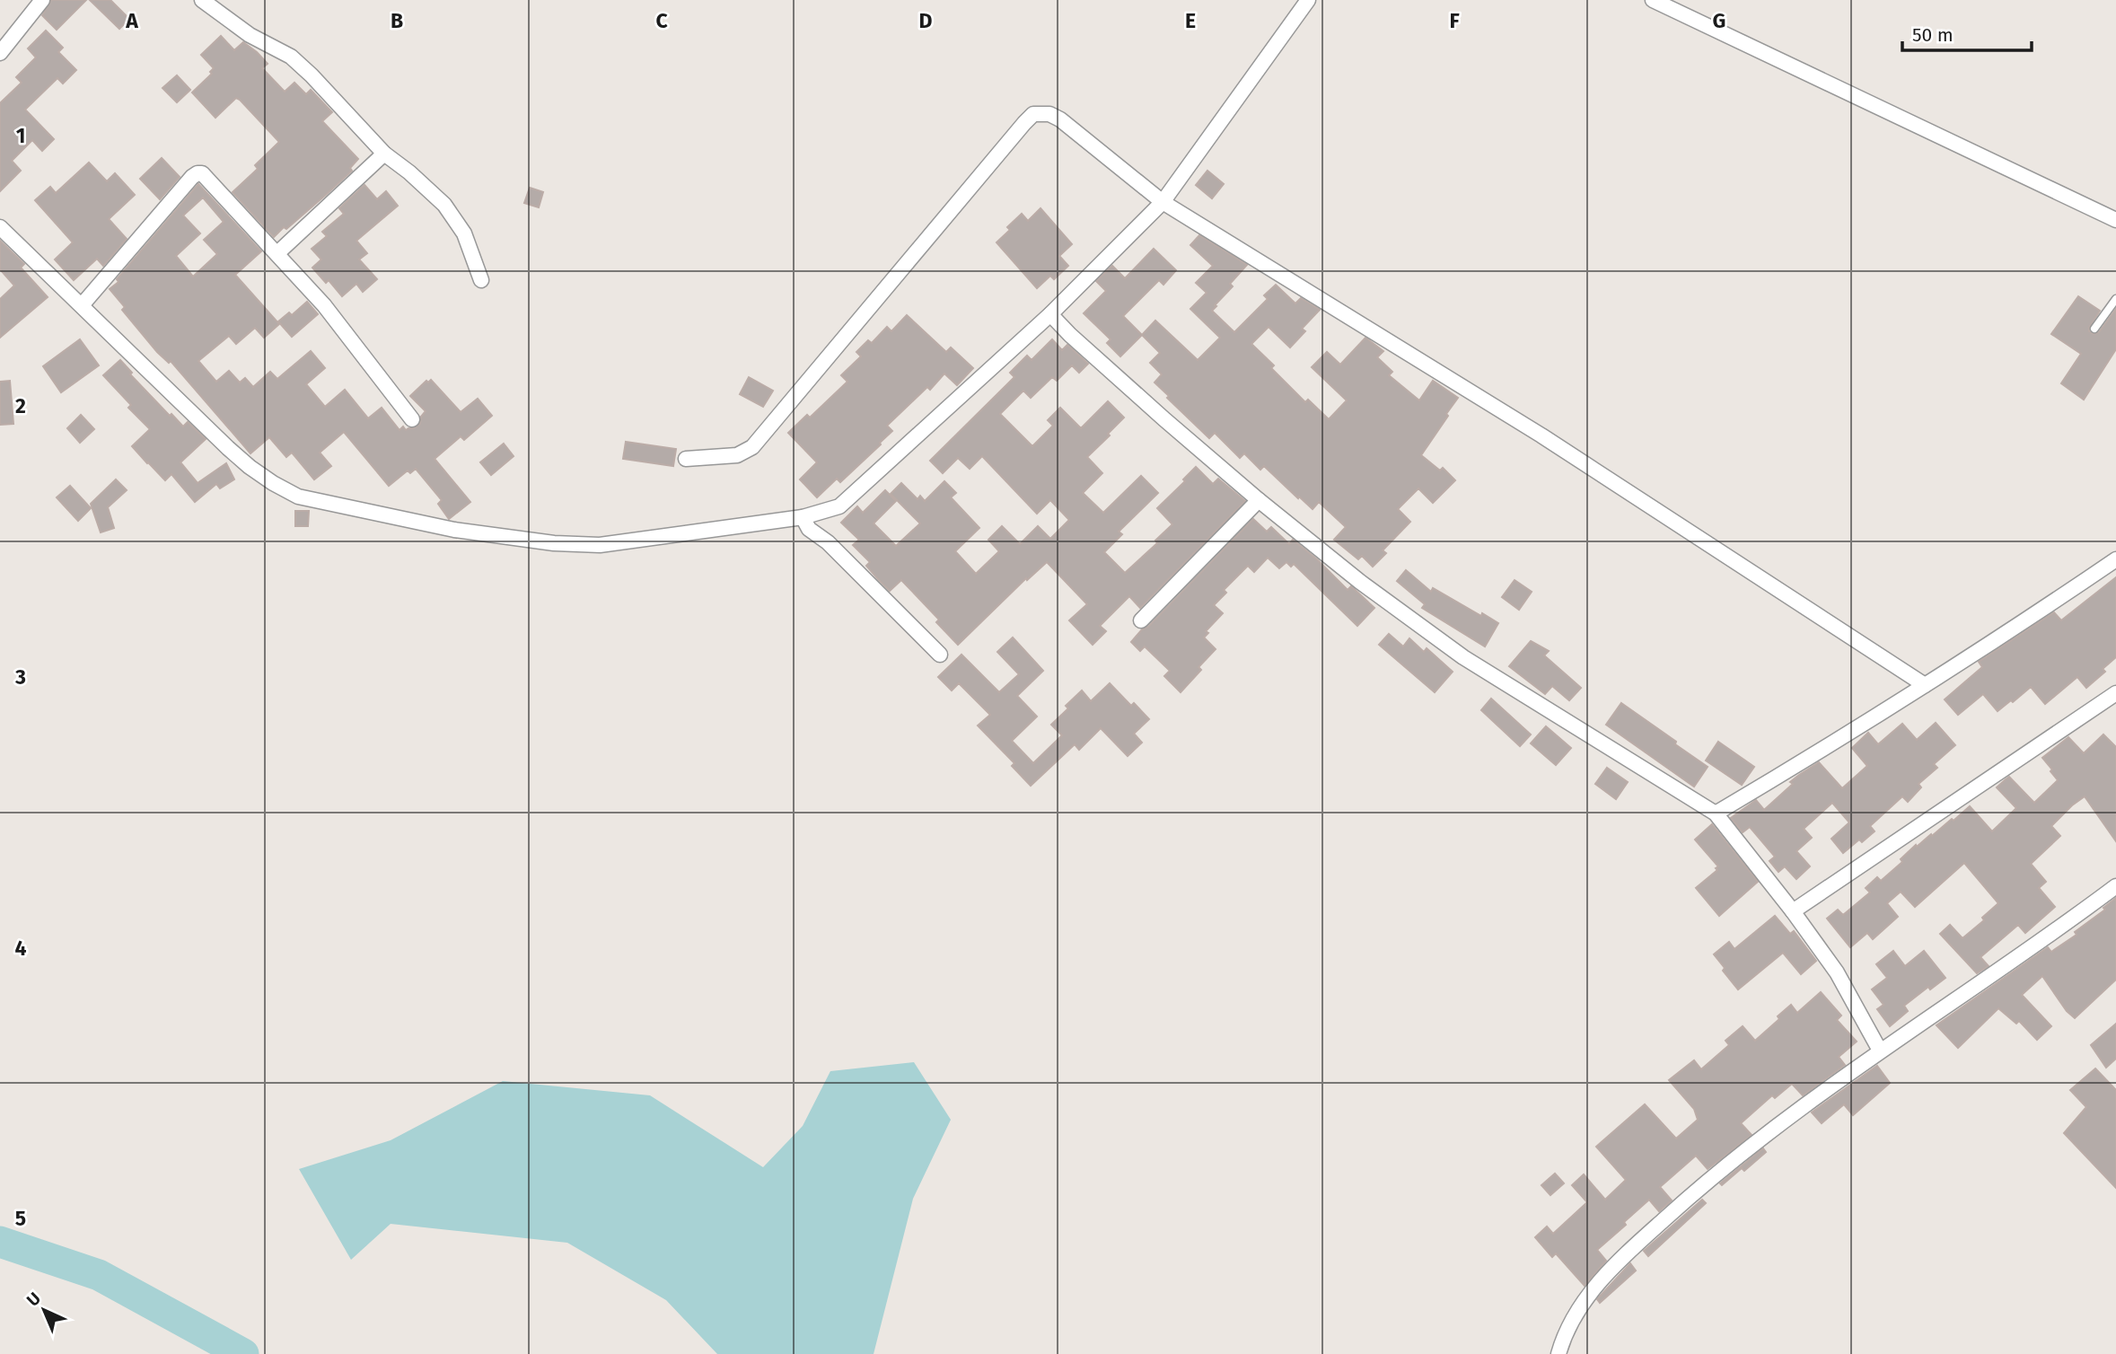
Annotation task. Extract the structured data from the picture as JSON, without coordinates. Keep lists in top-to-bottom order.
{
  "scale_bar": "50 m",
  "north": "top left",
  "grid": {
    "columns": [
      "A",
      "B",
      "C",
      "D",
      "E",
      "F",
      "G"
    ],
    "rows": [
      "1",
      "2",
      "3",
      "4",
      "5"
    ]
  }
}
